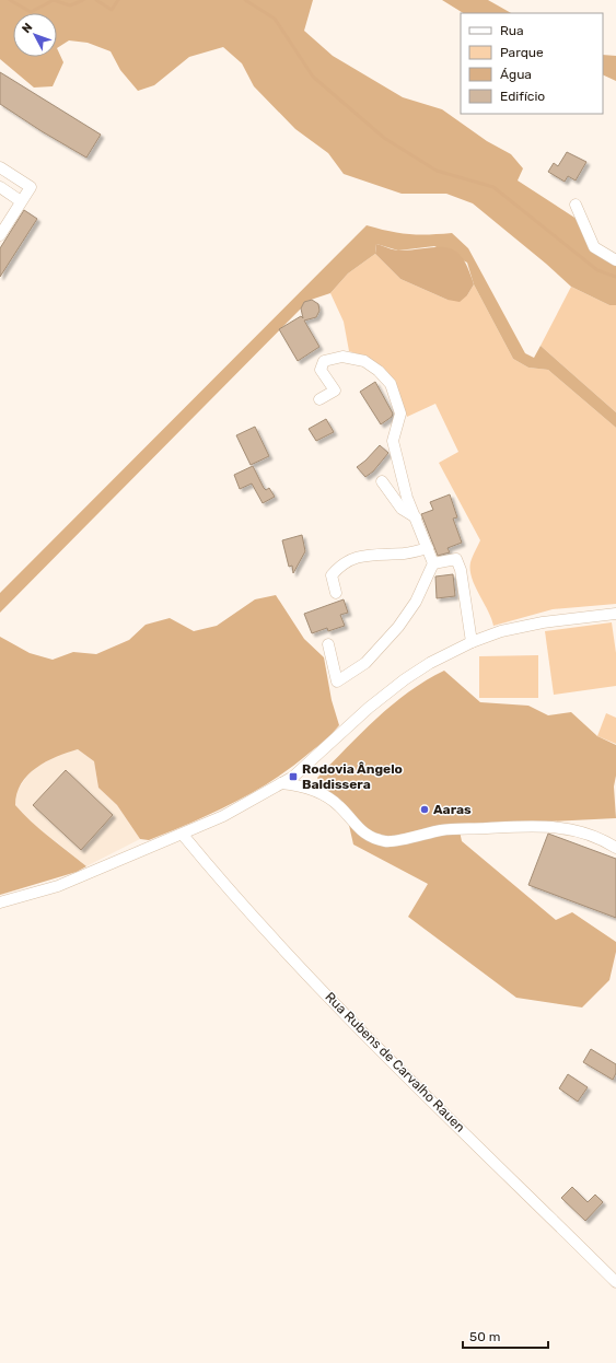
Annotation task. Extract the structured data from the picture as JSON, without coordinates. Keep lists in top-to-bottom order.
{
  "streets": {
    "street": ["Rua Rubens de Carvalho Rauen"]
  },
  "places": {
    "transit": ["Rodovia Ângelo Baldissera"],
    "other": ["Aaras"]
  },
  "legend": [
    "Rua",
    "Parque",
    "Água",
    "Edifício"
  ],
  "scale_bar": "50 m",
  "north": "top left"
}
